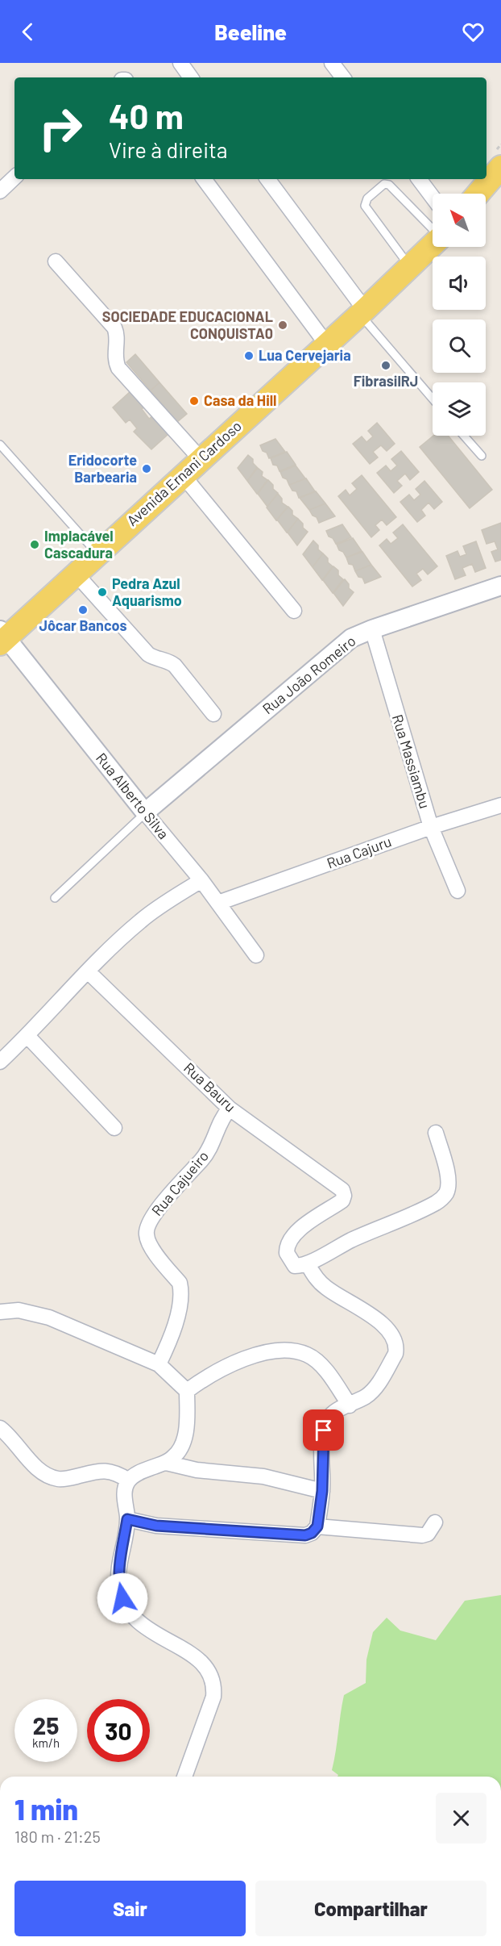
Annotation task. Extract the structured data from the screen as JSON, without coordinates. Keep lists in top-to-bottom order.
{
  "streets": {
    "main road": ["Avenida Ernani Cardoso"],
    "street": [
      "Rua João Romeiro",
      "Rua Massiambu",
      "Rua Alberto Silva",
      "Rua Cajuru",
      "Rua Bauru",
      "Rua Cajueiro"
    ]
  },
  "crossings": [
    ["Avenida Ernani Cardoso", "Rua Alberto Silva"],
    ["Rua João Romeiro", "Rua Massiambu"],
    ["Rua João Romeiro", "Rua Alberto Silva"],
    ["Rua Massiambu", "Rua Cajuru"],
    ["Rua Alberto Silva", "Rua Cajuru"],
    ["Rua Bauru", "Rua Cajueiro"]
  ],
  "places": [
    "SOCIEDADE EDUCACIONAL CONQUISTA0",
    "Lua Cervejaria",
    "FibrasilRJ",
    "Casa da Hill",
    "Eridocorte Barbearia",
    "Implacável Cascadura",
    "Pedra Azul Aquarismo",
    "Jôcar Bancos"
  ],
  "north": "top left",
  "page": {
    "header": "Beeline",
    "turn": ["40 m", "Vire à direita"],
    "speed": "25 km/h",
    "limit": "30",
    "heading": ["1 min", "180 m · 21:25"],
    "buttons": ["Sair", "Compartilhar"]
  }
}
